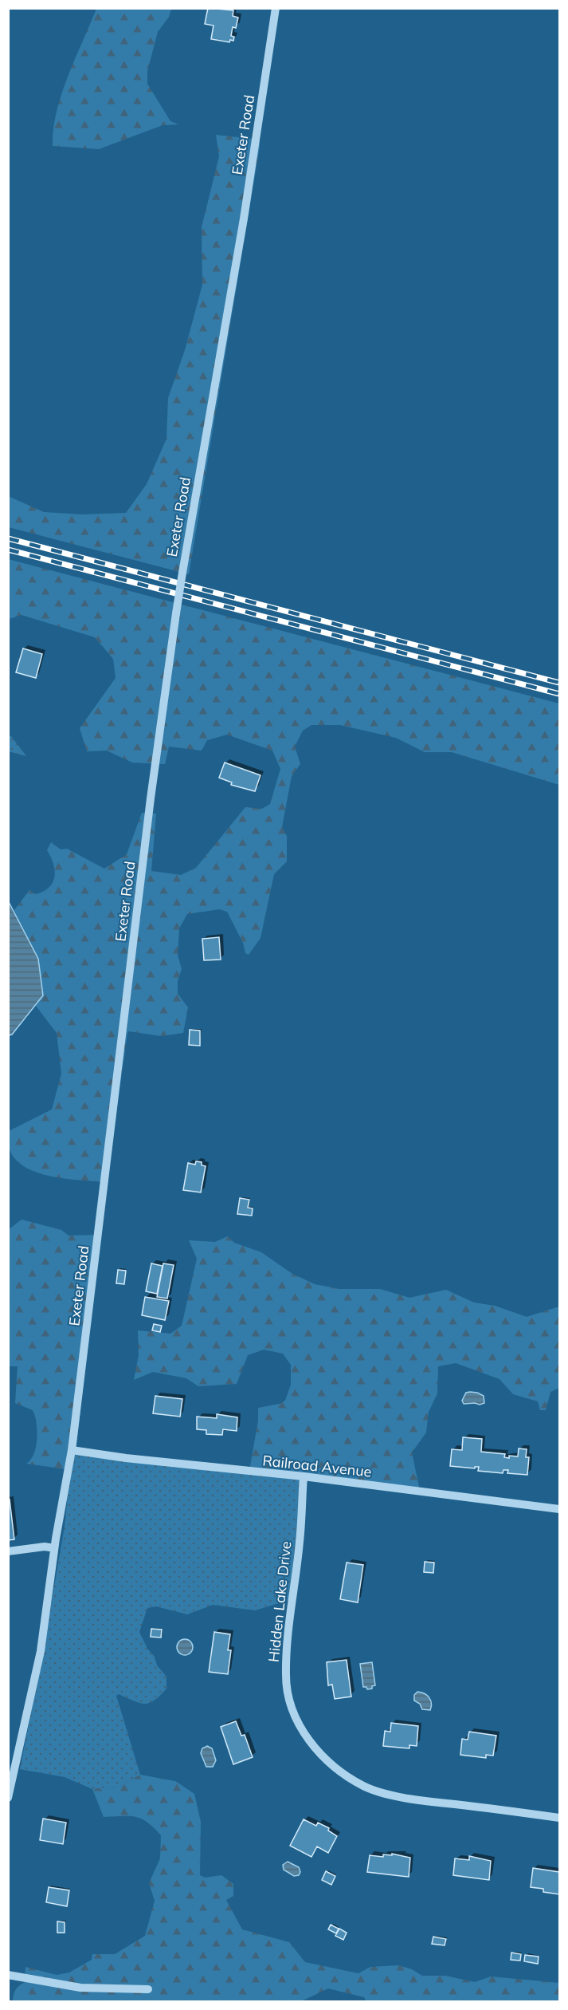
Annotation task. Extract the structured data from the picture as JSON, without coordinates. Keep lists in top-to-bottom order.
{
  "streets": {
    "street": ["Exeter Road", "Railroad Avenue", "Hidden Lake Drive"]
  },
  "crossings": [
    ["Exeter Road", "Railroad Avenue"],
    ["Railroad Avenue", "Hidden Lake Drive"]
  ]
}
